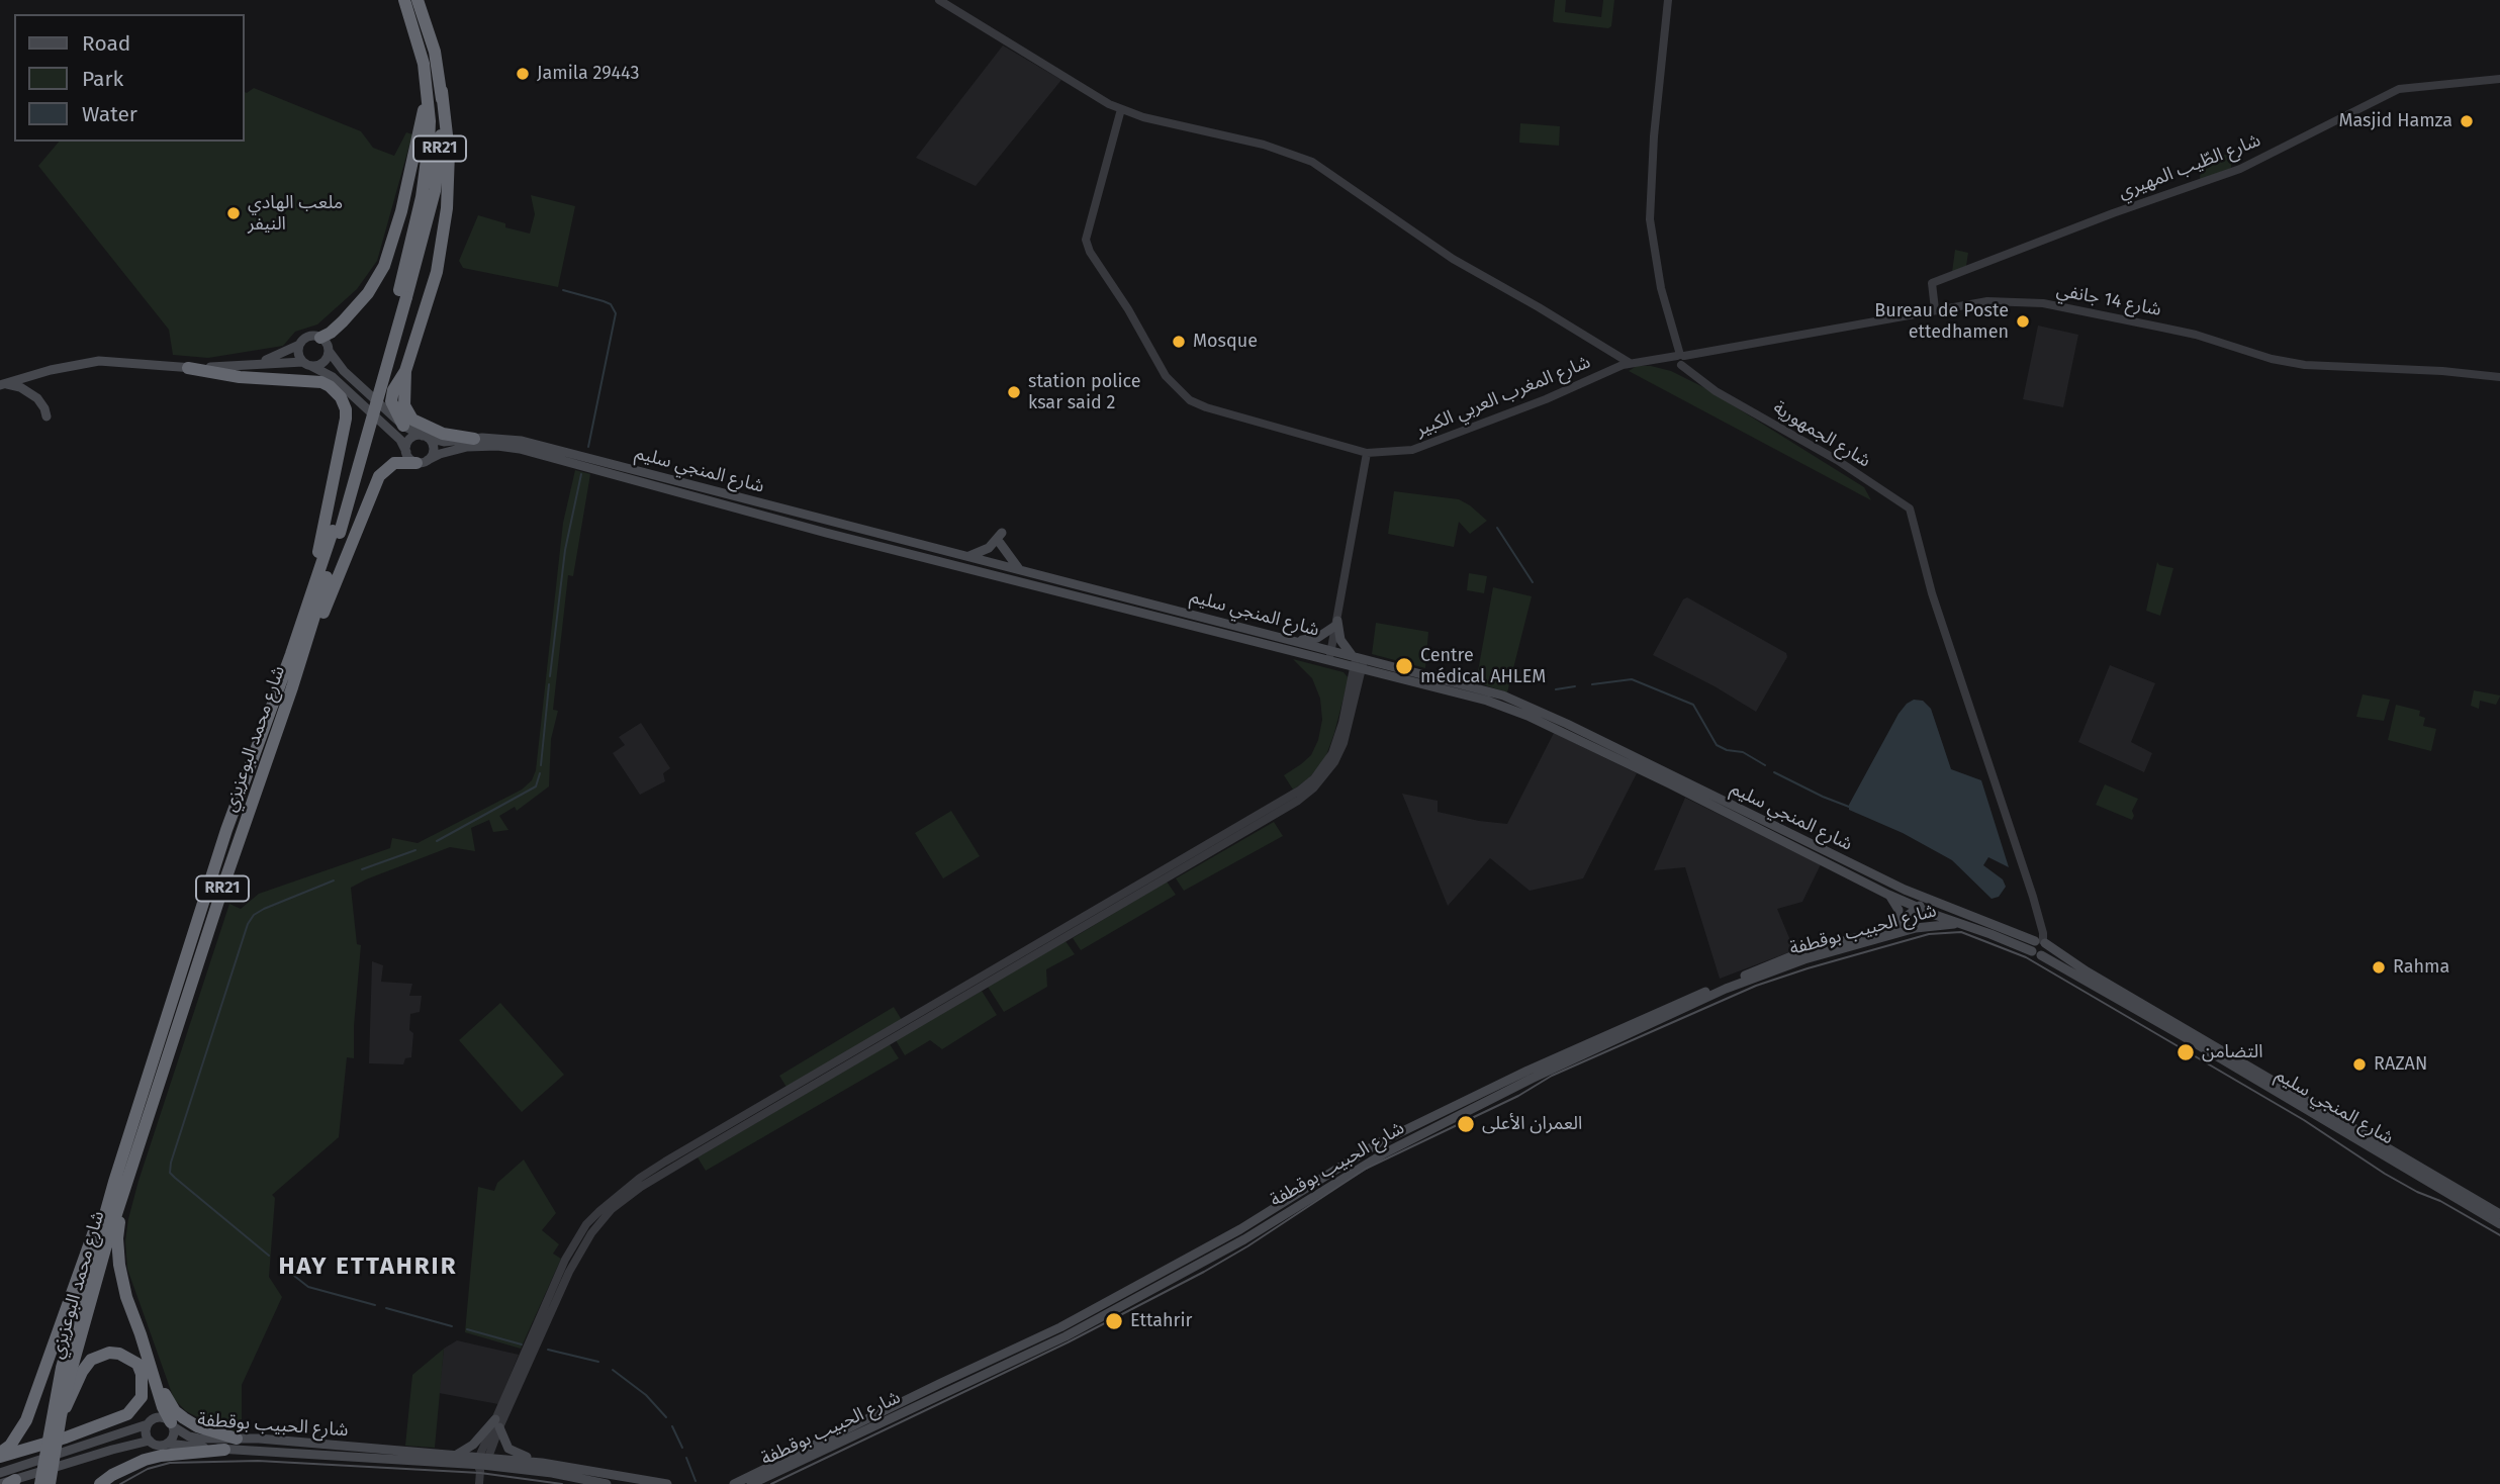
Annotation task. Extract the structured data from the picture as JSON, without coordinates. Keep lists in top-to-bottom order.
{
  "streets": {
    "highway": ["RR21", "شارع محمد البوعزيزي"],
    "main road": ["شارع المنجي سليم", "شارع الحبيب بوقطفة"],
    "street": [
      "شارع الطّيب المهيري",
      "شارع 14 جانفي",
      "شارع المغرب العربي الكبير",
      "شارع الجمهورية"
    ]
  },
  "crossings": [
    ["شارع الطّيب المهيري", "شارع 14 جانفي"],
    ["شارع 14 جانفي", "شارع المغرب العربي الكبير"],
    ["شارع 14 جانفي", "شارع الجمهورية"],
    ["شارع المغرب العربي الكبير", "شارع الجمهورية"],
    ["شارع الجمهورية", "شارع المنجي سليم"],
    ["شارع المنجي سليم", "شارع الحبيب بوقطفة"]
  ],
  "districts": ["HAY ETTAHRIR"],
  "places": [
    "Jamila 29443",
    "Masjid Hamza",
    "ملعب الهادي النيفر",
    "Bureau de Poste ettedhamen",
    "Mosque",
    "station police ksar said 2",
    "Centre médical AHLEM",
    "Rahma",
    "التضامن",
    "RAZAN",
    "العمران الأعلى",
    "Ettahrir"
  ],
  "legend": ["Road", "Park", "Water"]
}
